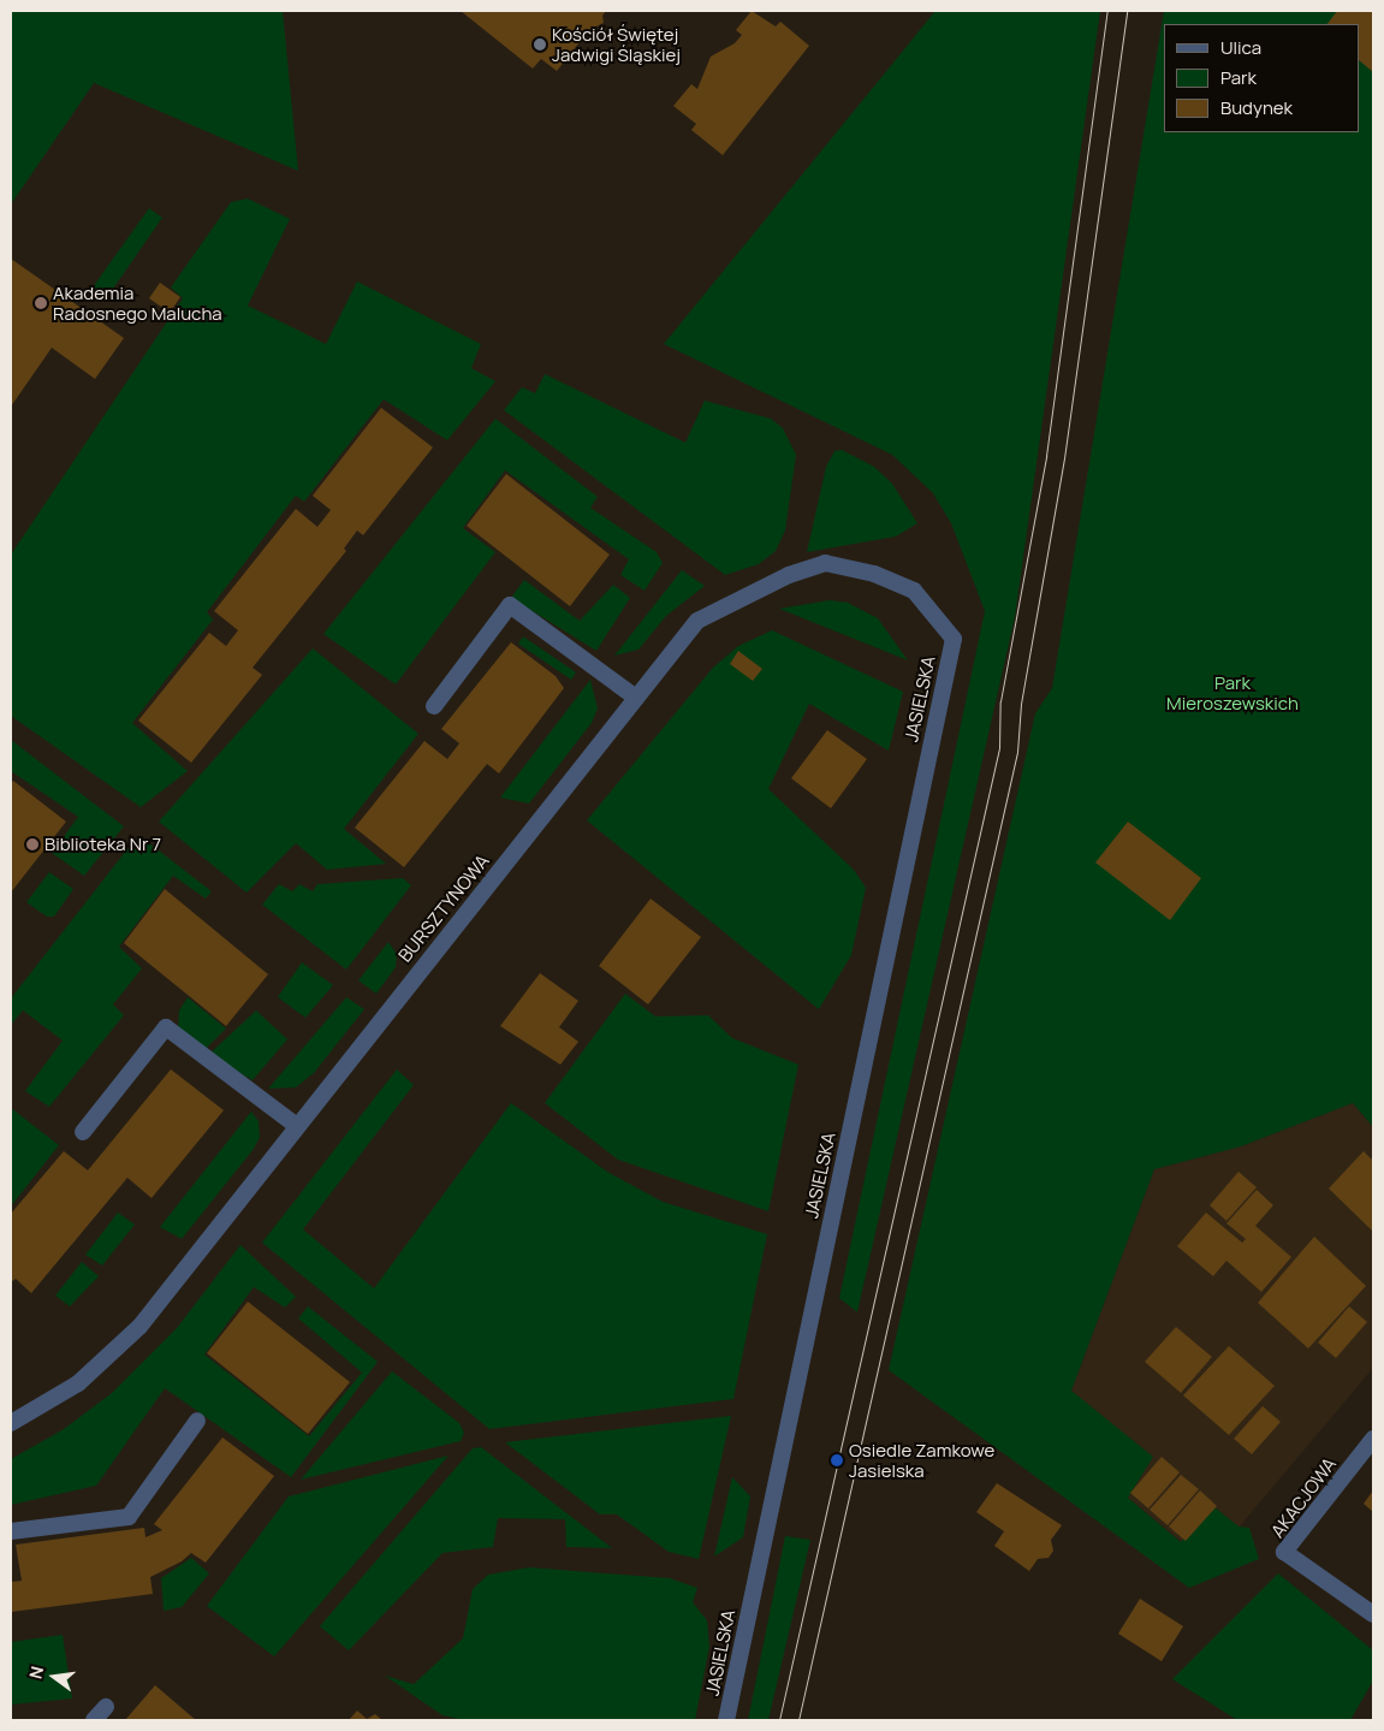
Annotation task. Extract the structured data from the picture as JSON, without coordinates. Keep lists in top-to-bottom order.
{
  "streets": {
    "street": ["JASIELSKA", "BURSZTYNOWA", "AKACJOWA"]
  },
  "crossings": [
    ["JASIELSKA", "BURSZTYNOWA"]
  ],
  "parks": ["Park Mieroszewskich"],
  "places": [
    "Kościół Świętej Jadwigi Śląskiej",
    "Akademia Radosnego Malucha",
    "Biblioteka Nr 7",
    "Osiedle Zamkowe Jasielska"
  ],
  "legend": ["Ulica", "Park", "Budynek"],
  "north": "left"
}
